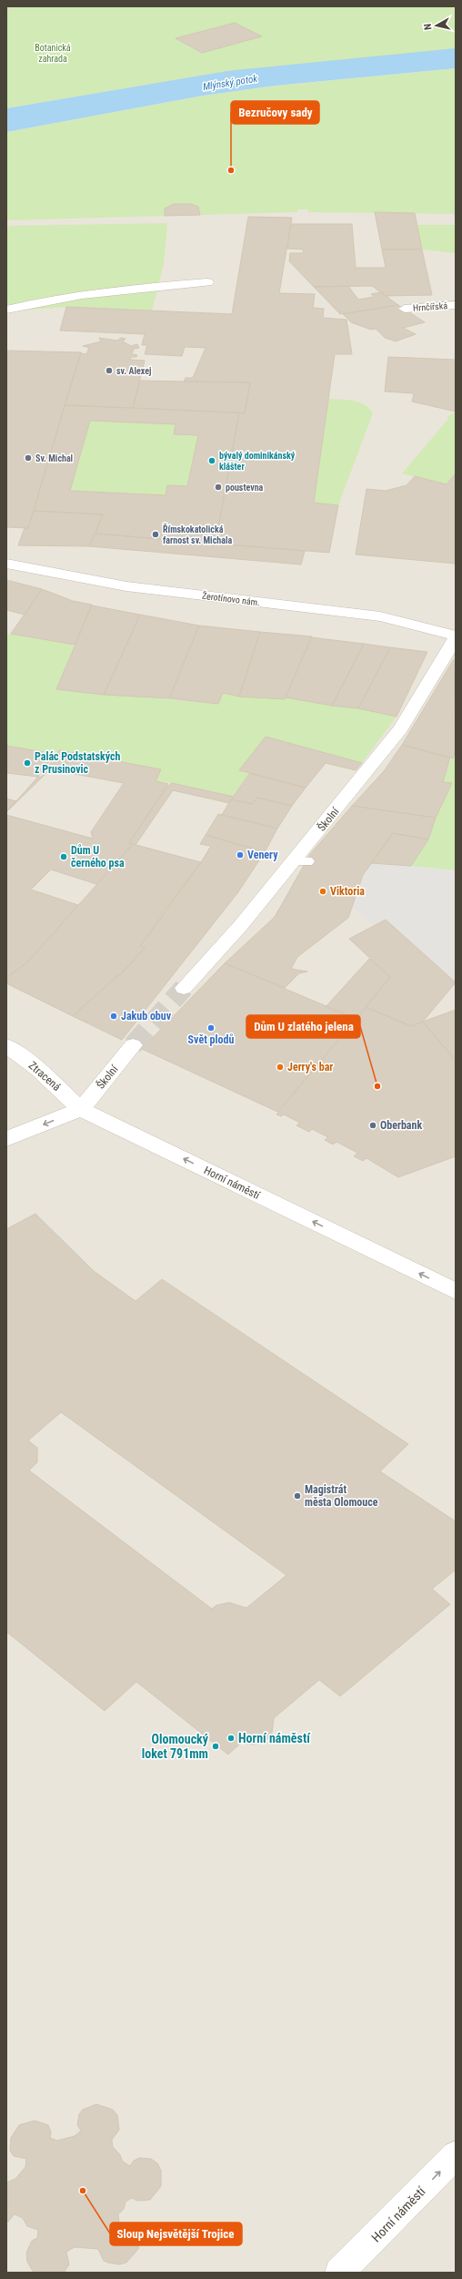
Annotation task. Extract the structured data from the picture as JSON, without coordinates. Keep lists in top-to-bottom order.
{
  "streets": {
    "street": [
      "Hrnčířská",
      "Žerotínovo nám.",
      "Školní",
      "Ztracená",
      "Horní náměstí"
    ]
  },
  "crossings": [
    ["Žerotínovo nám.", "Školní"],
    ["Školní", "Ztracená"],
    ["Školní", "Horní náměstí"],
    ["Ztracená", "Horní náměstí"]
  ],
  "water": ["Mlýnský potok"],
  "parks": ["Botanická zahrada"],
  "places": [
    "Bezručovy sady",
    "sv. Alexej",
    "Sv. Michal",
    "bývalý dominikánský klášter",
    "poustevna",
    "Římskokatolická farnost sv. Michala",
    "Palác Podstatských z Prusinovic",
    "Venery",
    "Dům U černého psa",
    "Viktoria",
    "Jakub obuv",
    "Svět plodů",
    "Jerry's bar",
    "Dům U zlatého jelena",
    "Oberbank",
    "Magistrát města Olomouce",
    "Horní náměstí",
    "Olomoucký loket 791mm",
    "Sloup Nejsvětější Trojice"
  ],
  "north": "left"
}
